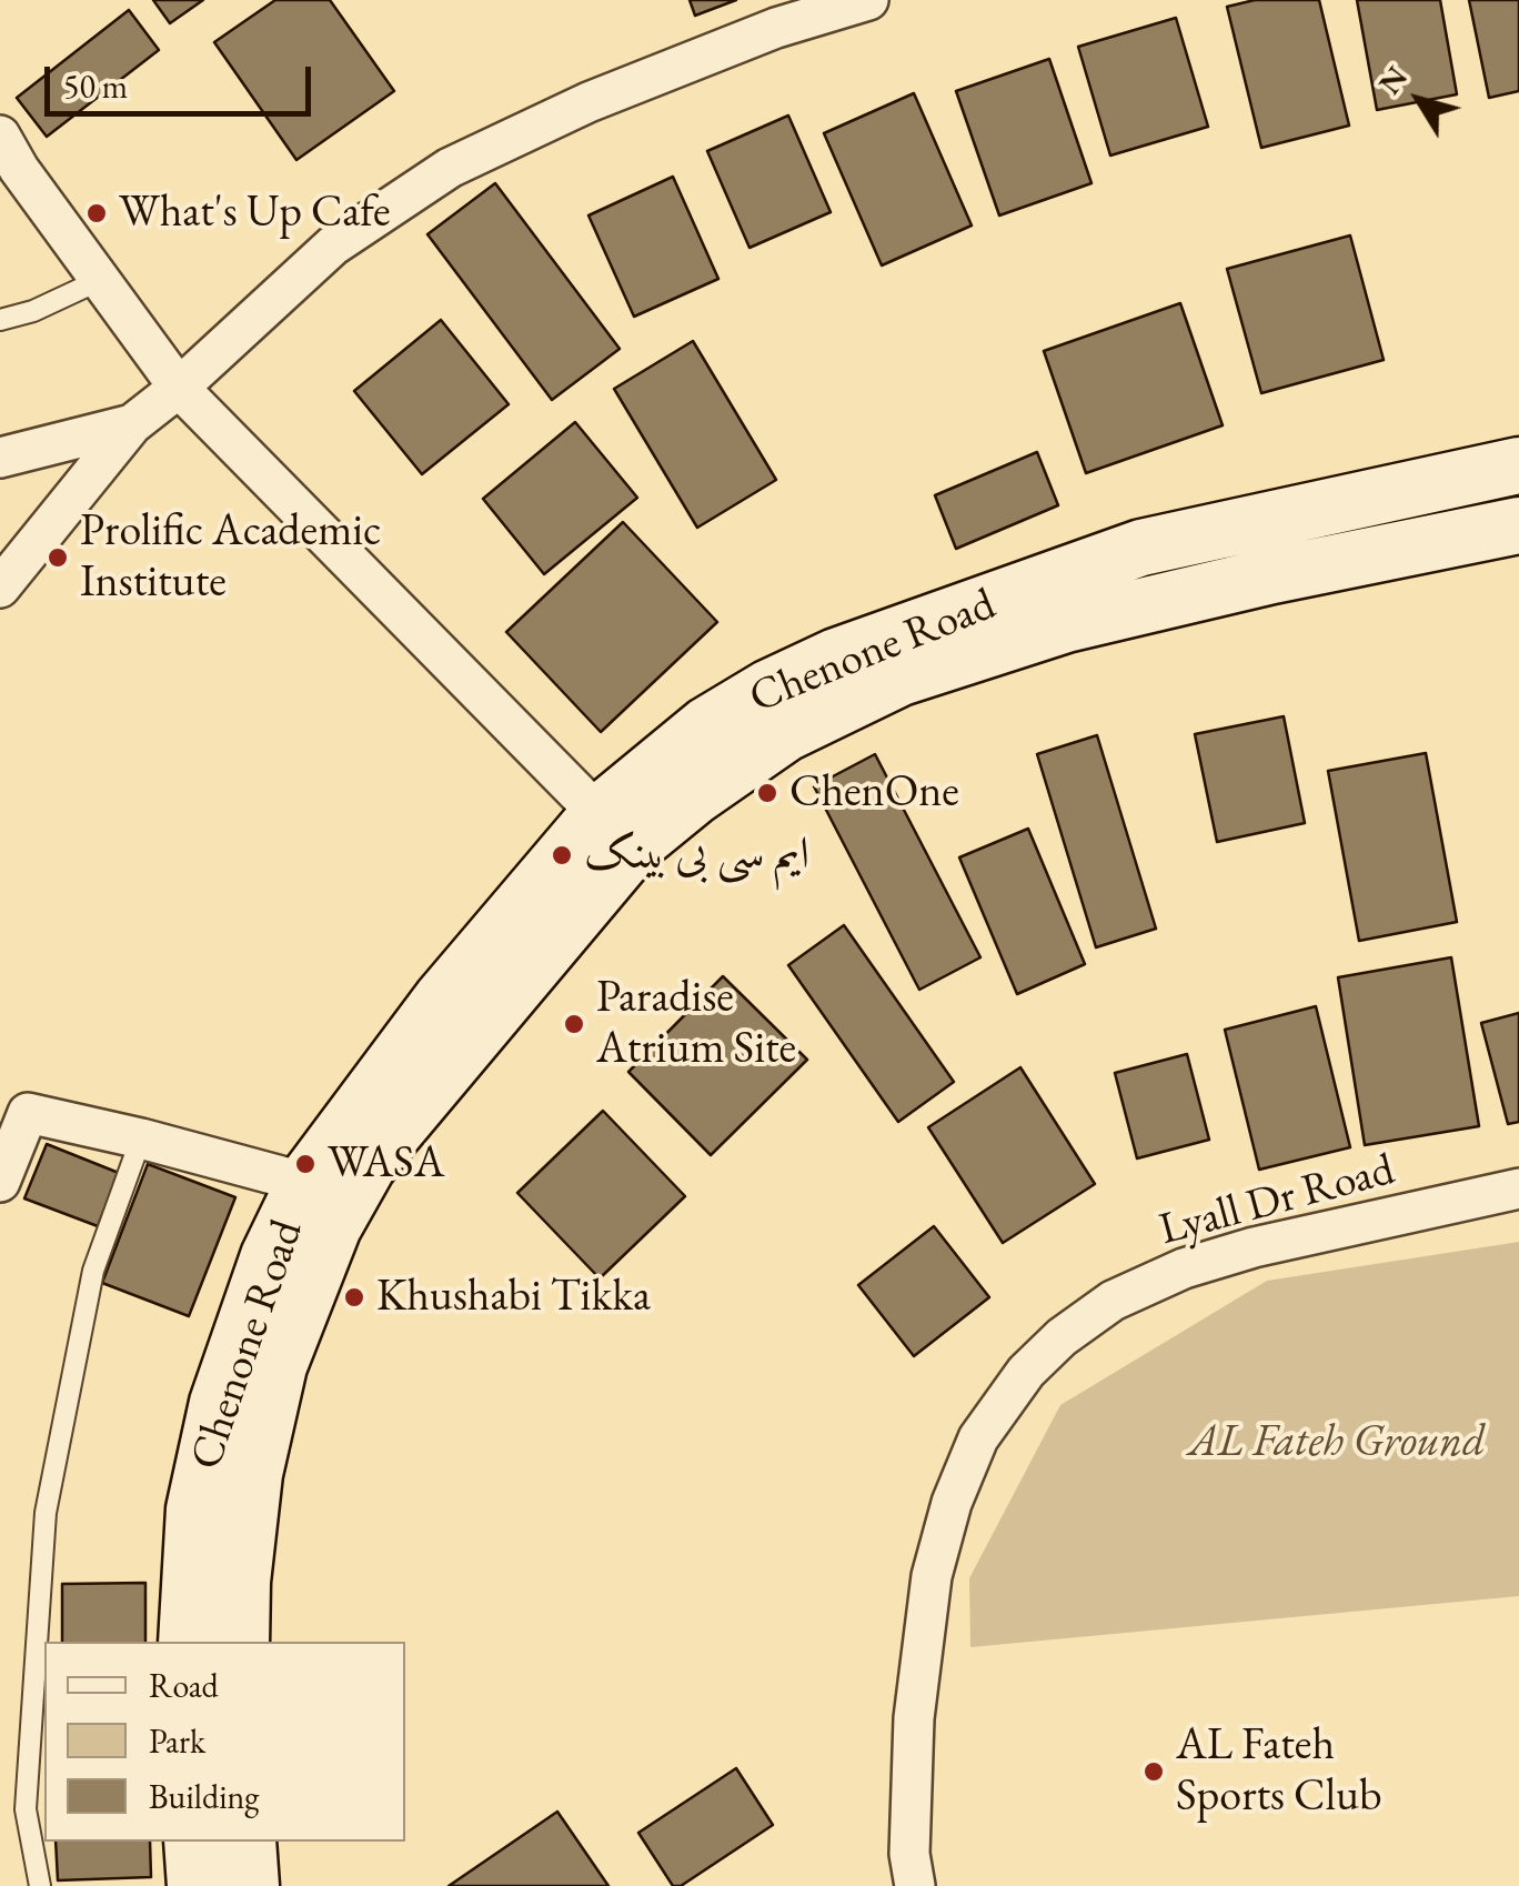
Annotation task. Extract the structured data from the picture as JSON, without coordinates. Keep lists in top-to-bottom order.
{
  "streets": {
    "street": ["Chenone Road", "Lyall Dr Road"]
  },
  "parks": ["AL Fateh Ground"],
  "places": [
    "What's Up Cafe",
    "Prolific Academic Institute",
    "ChenOne",
    "ایم سی بی بینک",
    "Paradise Atrium Site",
    "WASA",
    "Khushabi Tikka",
    "AL Fateh Sports Club"
  ],
  "legend": ["Road", "Park", "Building"],
  "scale_bar": "50 m",
  "north": "top left"
}
